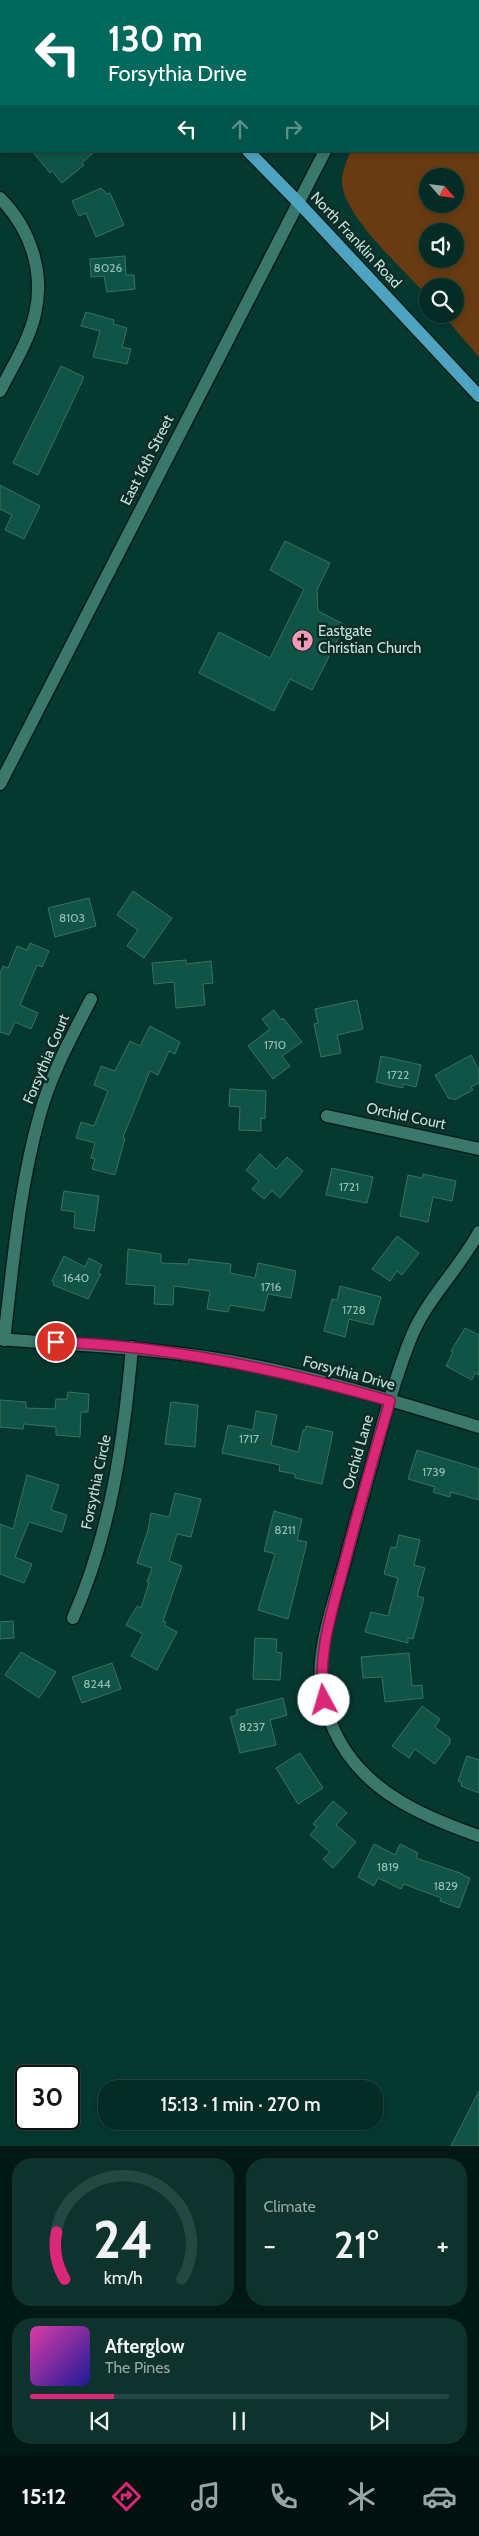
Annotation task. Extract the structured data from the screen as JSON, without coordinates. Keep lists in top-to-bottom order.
{
  "streets": {
    "main road": ["North Franklin Road"],
    "street": [
      "East 16th Street",
      "Forsythia Court",
      "Orchid Court",
      "Forsythia Drive",
      "Orchid Lane",
      "Forsythia Circle"
    ]
  },
  "crossings": [
    ["North Franklin Road", "East 16th Street"],
    ["Forsythia Court", "Forsythia Drive"],
    ["Forsythia Drive", "Orchid Lane"],
    ["Forsythia Drive", "Forsythia Circle"]
  ],
  "places": {
    "church": ["Eastgate Christian Church"]
  },
  "house_numbers": [
    "8026",
    "8103",
    "1710",
    "1722",
    "1721",
    "1640",
    "1716",
    "1728",
    "1717",
    "1739",
    "8211",
    "8244",
    "8237",
    "1819",
    "1829"
  ],
  "north": "bottom right",
  "page": {
    "turn": ["130 m", "Forsythia Drive"],
    "limit": "30",
    "trip": "15:13 · 1 min · 270 m",
    "tile": "Climate",
    "heat": ["−", "21°", "+"],
    "song": ["Afterglow", "The Pines"],
    "tabs": "15:12",
    "gauge": ["24", "km/h"]
  }
}
